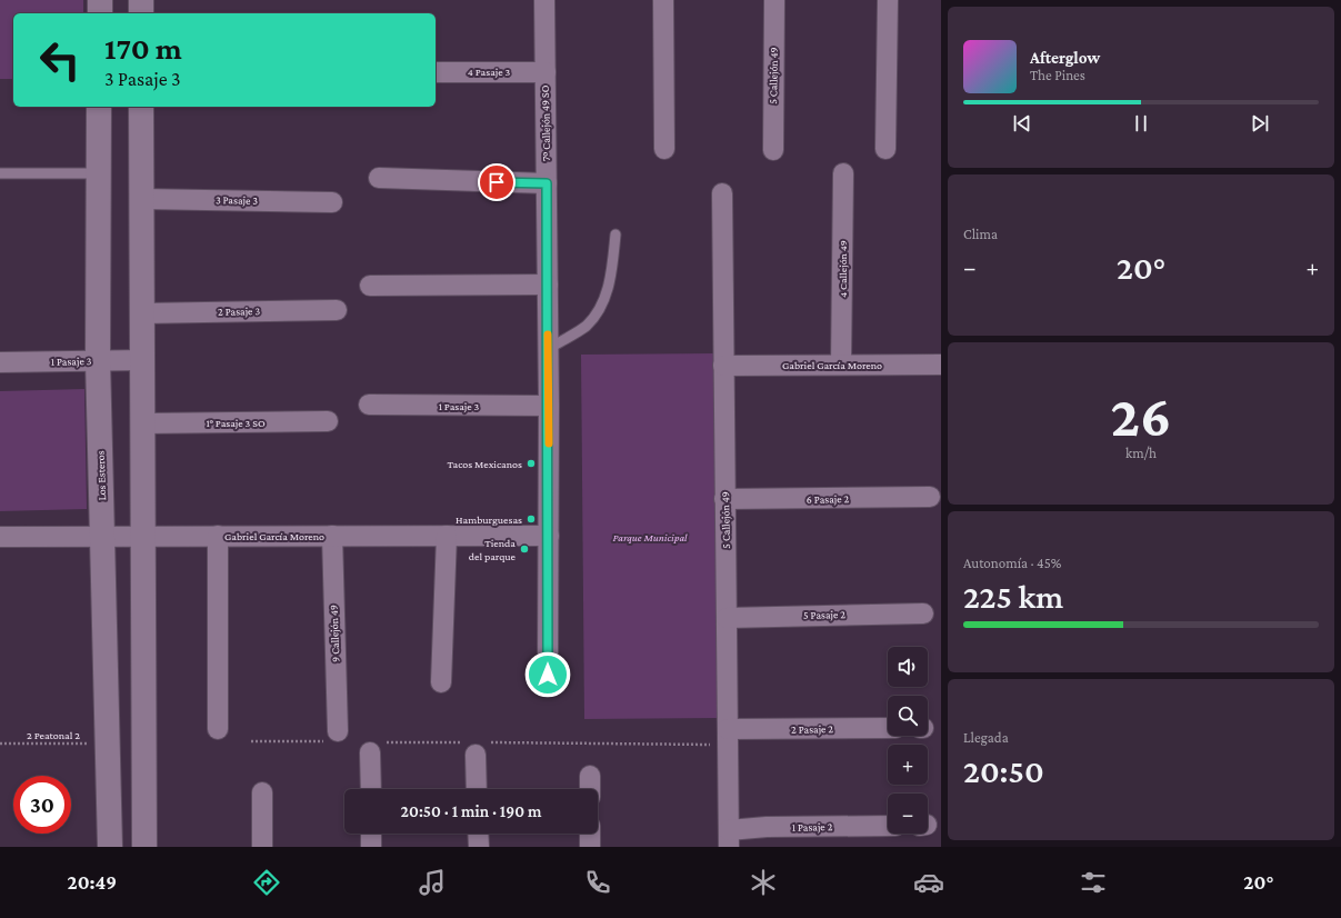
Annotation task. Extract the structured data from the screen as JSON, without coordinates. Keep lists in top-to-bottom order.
{
  "streets": {
    "street": [
      "4 Pasaje 3",
      "5 Callejón 49",
      "7º Callejón 49 SO",
      "3 Pasaje 3",
      "4 Callejón 49",
      "2 Pasaje 3",
      "1 Pasaje 3",
      "Gabriel García Moreno",
      "1° Pasaje 3 SO",
      "Los Esteros",
      "6 Pasaje 2",
      "5 Pasaje 2",
      "9 Callejón 49",
      "2 Pasaje 2",
      "1 Pasaje 2"
    ],
    "path": ["2 Peatonal 2"]
  },
  "crossings": [
    ["4 Pasaje 3", "7º Callejón 49 SO"],
    ["5 Callejón 49", "Gabriel García Moreno"],
    ["5 Callejón 49", "6 Pasaje 2"],
    ["5 Callejón 49", "5 Pasaje 2"],
    ["5 Callejón 49", "2 Pasaje 2"],
    ["5 Callejón 49", "1 Pasaje 2"],
    ["7º Callejón 49 SO", "1 Pasaje 3"],
    ["7º Callejón 49 SO", "Gabriel García Moreno"],
    ["4 Callejón 49", "Gabriel García Moreno"],
    ["1 Pasaje 3", "Los Esteros"],
    ["Gabriel García Moreno", "Los Esteros"],
    ["Gabriel García Moreno", "9 Callejón 49"],
    ["Los Esteros", "2 Peatonal 2"]
  ],
  "parks": ["Parque Municipal"],
  "places": ["Tacos Mexicanos", "Hamburguesas", "Tienda del parque"],
  "page": {
    "turn": ["170 m", "3 Pasaje 3"],
    "song": ["Afterglow", "The Pines"],
    "tile": [
      "Clima",
      ["26", "km/h"],
      ["Autonomía · 45%", "225 km"],
      ["Llegada", "20:50"]
    ],
    "heat": ["−", "20°", "+"],
    "map_buttons": ["+", "−"],
    "limit": "30",
    "trip": "20:50 · 1 min · 190 m",
    "tabs": ["20:49", "20°"]
  }
}
